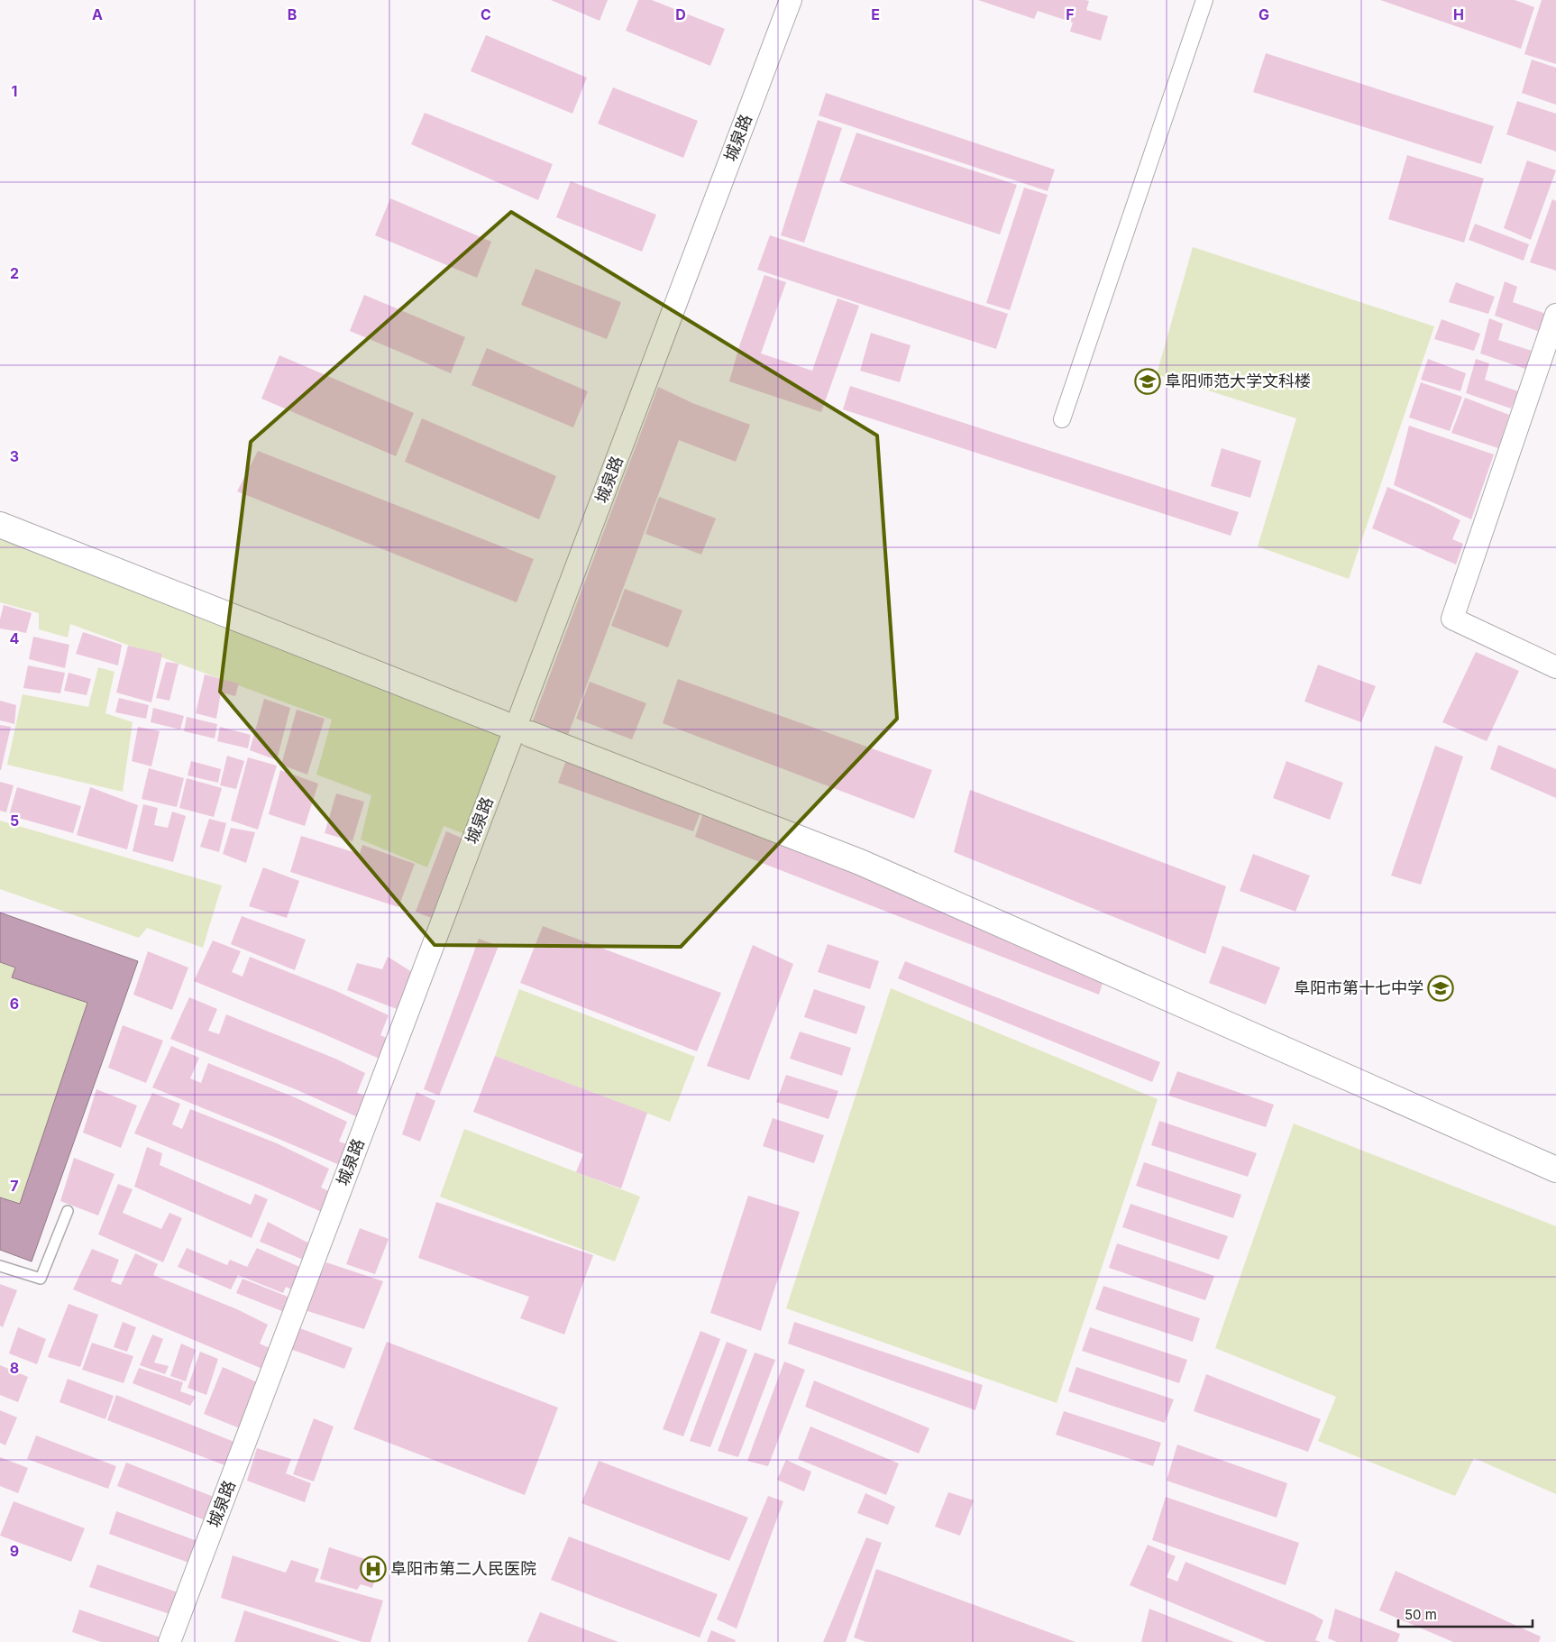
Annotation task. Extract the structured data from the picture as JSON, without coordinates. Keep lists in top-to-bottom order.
{
  "streets": {
    "street": ["城泉路"]
  },
  "places": {
    "school or university": ["阜阳师范大学文科楼", "阜阳市第十七中学"],
    "hospital": ["阜阳市第二人民医院"]
  },
  "scale_bar": "50 m",
  "grid": {
    "columns": [
      "A",
      "B",
      "C",
      "D",
      "E",
      "F",
      "G",
      "H"
    ],
    "rows": [
      "1",
      "2",
      "3",
      "4",
      "5",
      "6",
      "7",
      "8",
      "9"
    ]
  }
}
